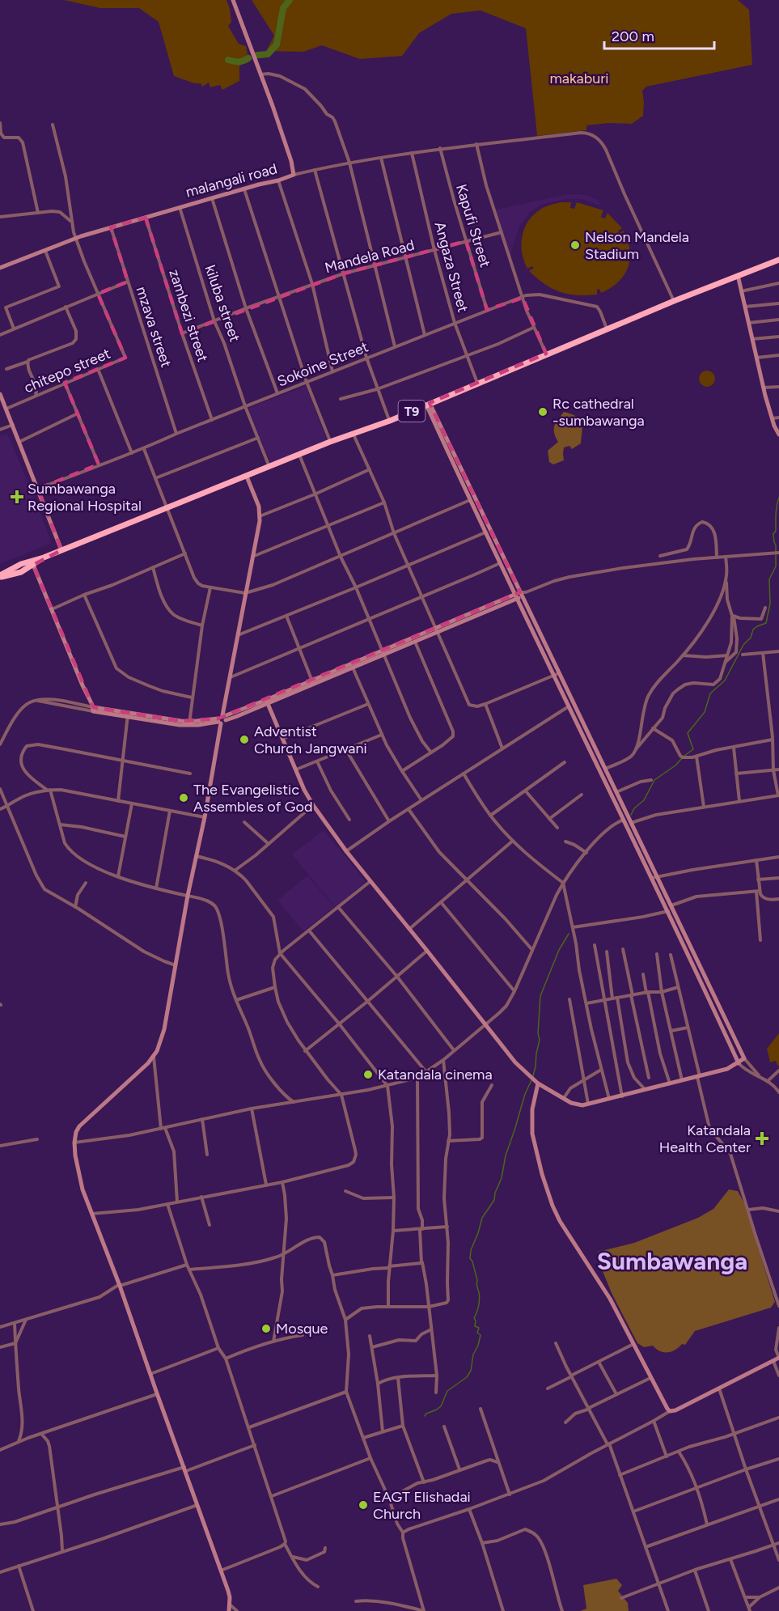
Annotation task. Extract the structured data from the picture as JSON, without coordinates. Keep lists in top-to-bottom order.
{
  "streets": {
    "highway": ["T9"],
    "street": [
      "malangali road",
      "Kapufi Street",
      "Mandela Road",
      "Angaza Street",
      "kiluba street",
      "zambezi street",
      "mzava street",
      "Sokoine Street",
      "chitepo street"
    ]
  },
  "crossings": [
    ["malangali road", "kiluba street"],
    ["malangali road", "zambezi street"],
    ["malangali road", "mzava street"],
    ["malangali road", "chitepo street"],
    ["Kapufi Street", "Mandela Road"],
    ["Kapufi Street", "Sokoine Street"],
    ["Mandela Road", "Angaza Street"],
    ["Angaza Street", "Sokoine Street"],
    ["Angaza Street", "T9"],
    ["kiluba street", "Sokoine Street"],
    ["kiluba street", "T9"],
    ["zambezi street", "Sokoine Street"],
    ["mzava street", "Sokoine Street"],
    ["Sokoine Street", "T9"]
  ],
  "districts": ["Sumbawanga"],
  "parks": ["makaburi"],
  "places": {
    "other": [
      "Nelson Mandela Stadium",
      "Rc cathedral -sumbawanga",
      "Adventist Church Jangwani",
      "The Evangelistic Assembles of God",
      "Katandala cinema",
      "Mosque",
      "EAGT Elishadai Church"
    ],
    "health": ["Sumbawanga Regional Hospital", "Katandala Health Center"]
  },
  "scale_bar": "200 m"
}
